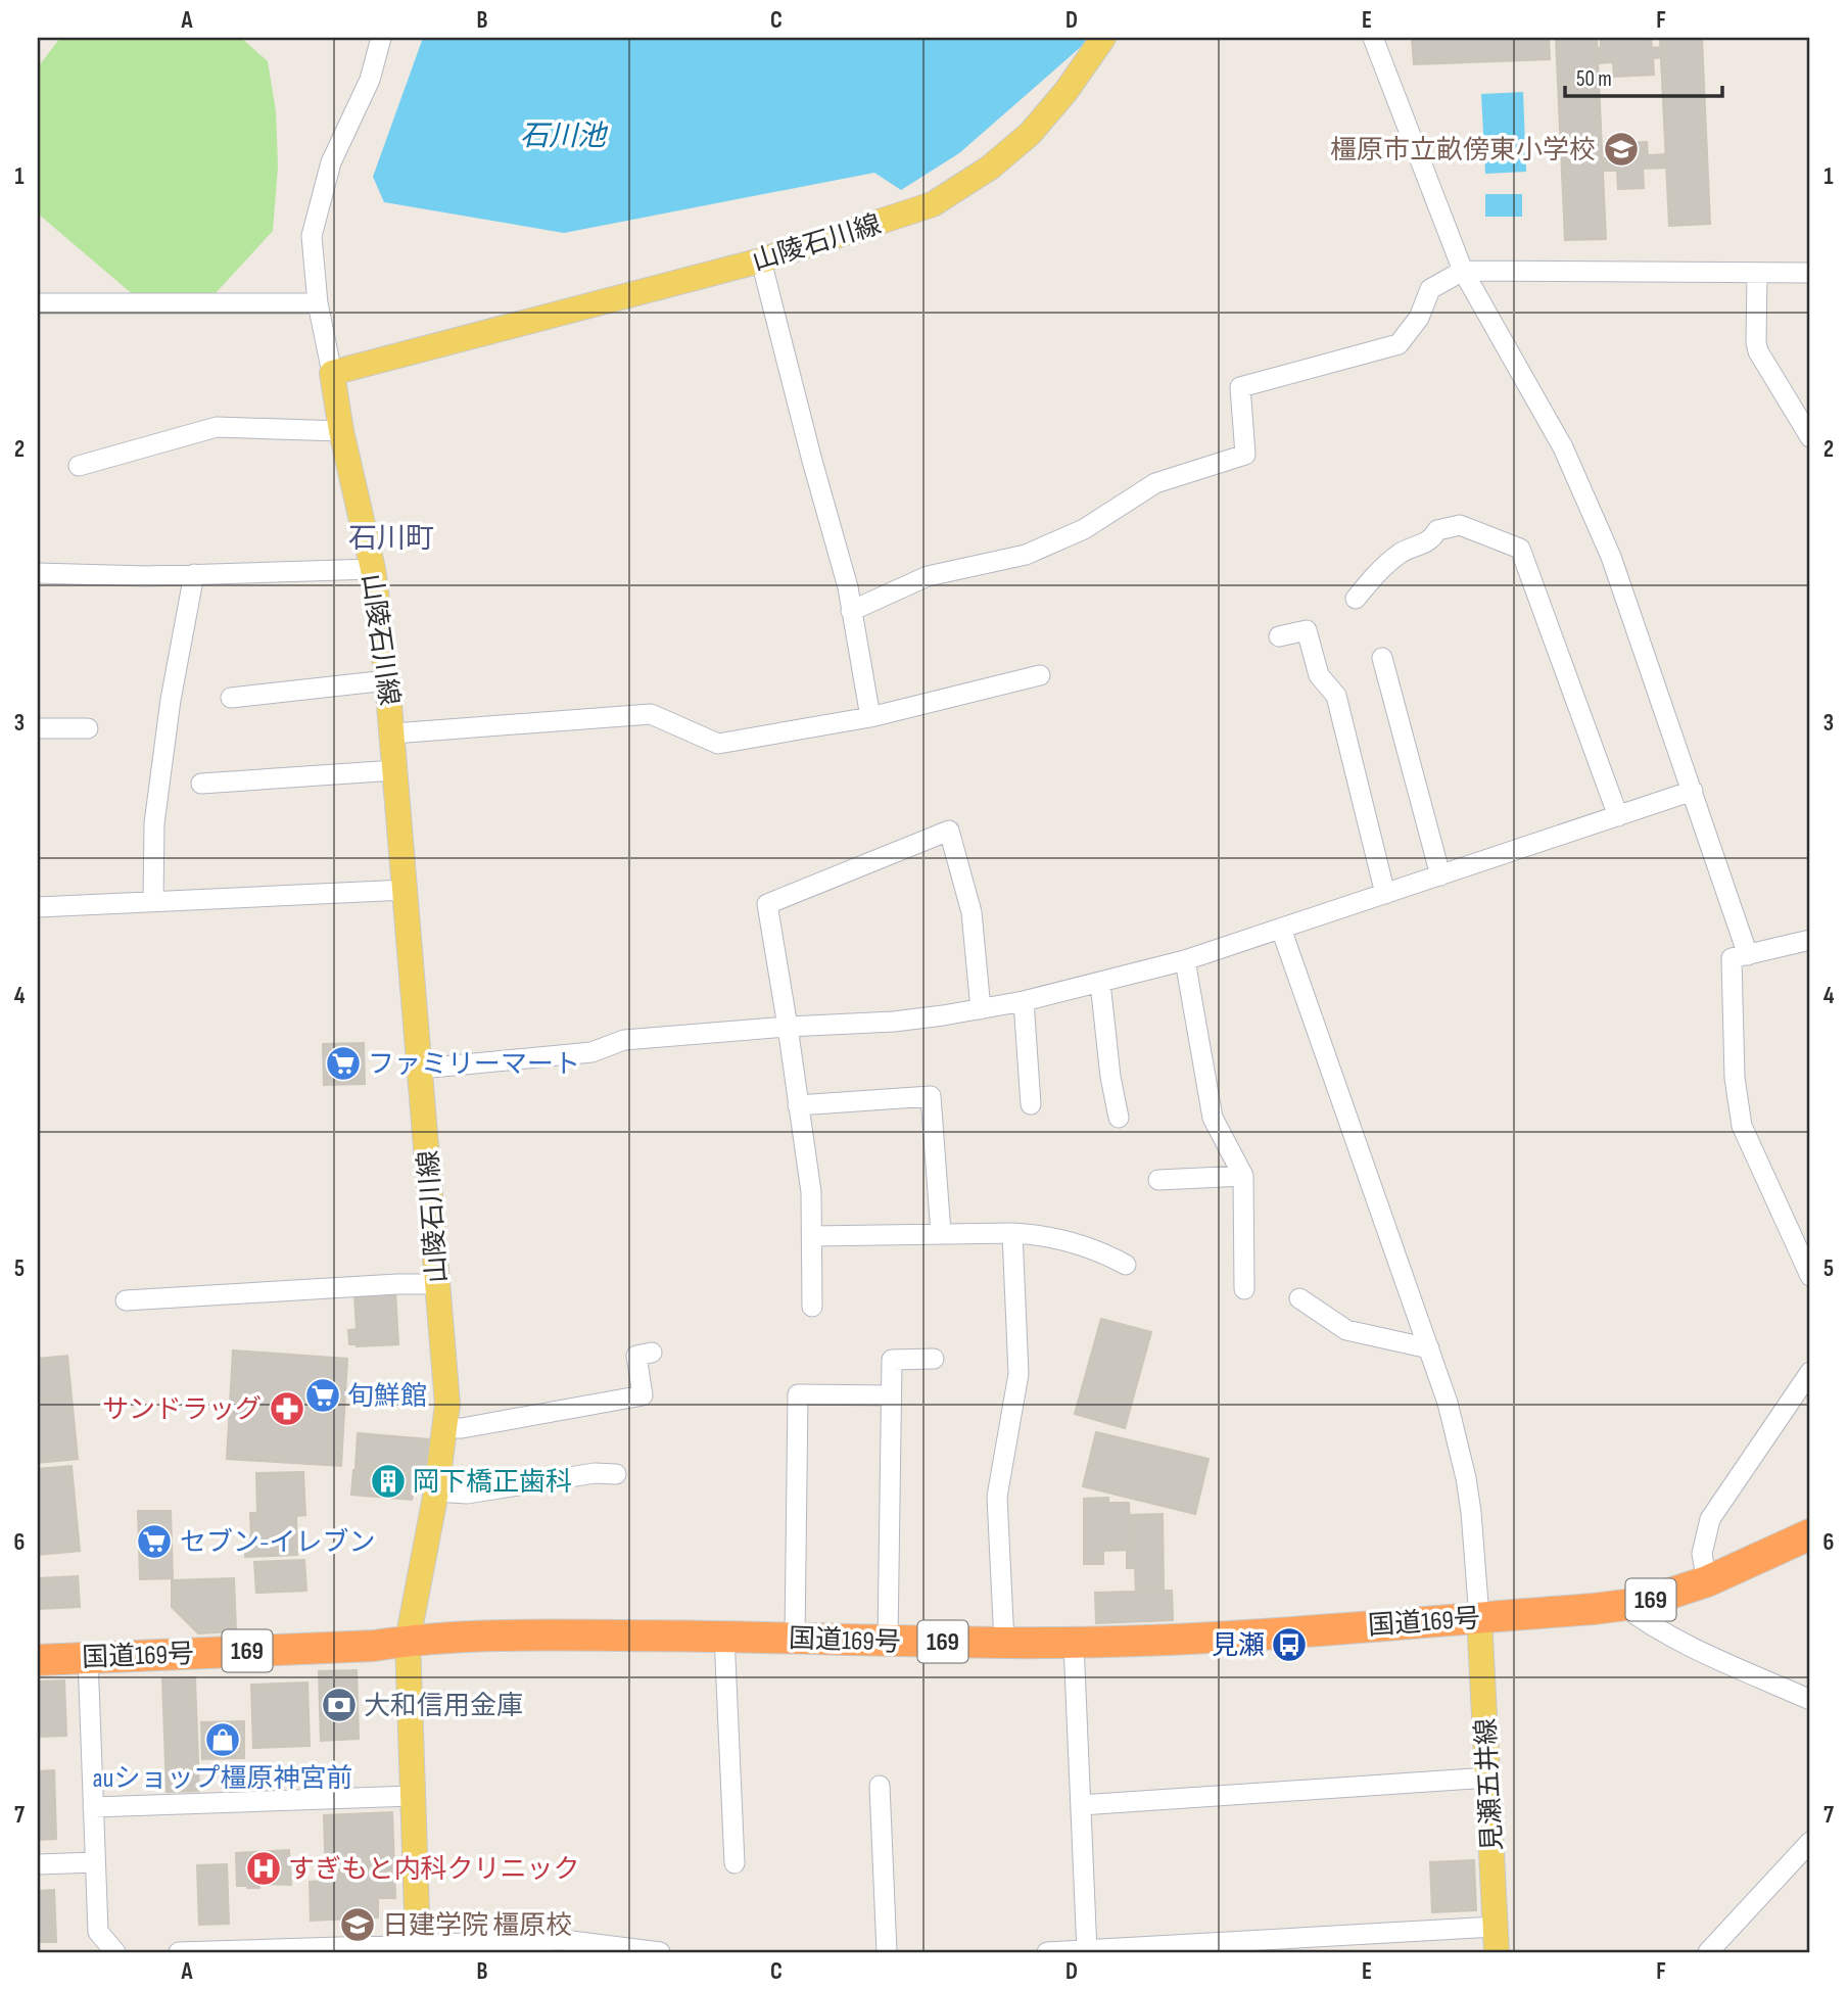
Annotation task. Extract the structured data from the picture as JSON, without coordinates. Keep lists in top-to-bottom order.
{
  "streets": {
    "highway": ["169", "国道169号"],
    "main road": ["山陵石川線", "見瀬五井線"]
  },
  "crossings": [
    ["山陵石川線", "国道169号"],
    ["国道169号", "見瀬五井線"]
  ],
  "districts": ["石川町"],
  "water": ["石川池"],
  "places": {
    "school or university": ["橿原市立畝傍東小学校", "日建学院 橿原校"],
    "supermarket": ["ファミリーマート", "旬鮮館", "セブン-イレブン"],
    "pharmacy": ["サンドラッグ"],
    "building": ["岡下橋正歯科"],
    "bus stop": ["見瀬"],
    "bank": ["大和信用金庫"],
    "shop": ["auショップ橿原神宮前"],
    "hospital": ["すぎもと内科クリニック"]
  },
  "scale_bar": "50 m",
  "grid": {
    "columns": [
      "A",
      "B",
      "C",
      "D",
      "E",
      "F"
    ],
    "rows": [
      "1",
      "2",
      "3",
      "4",
      "5",
      "6",
      "7"
    ]
  }
}
